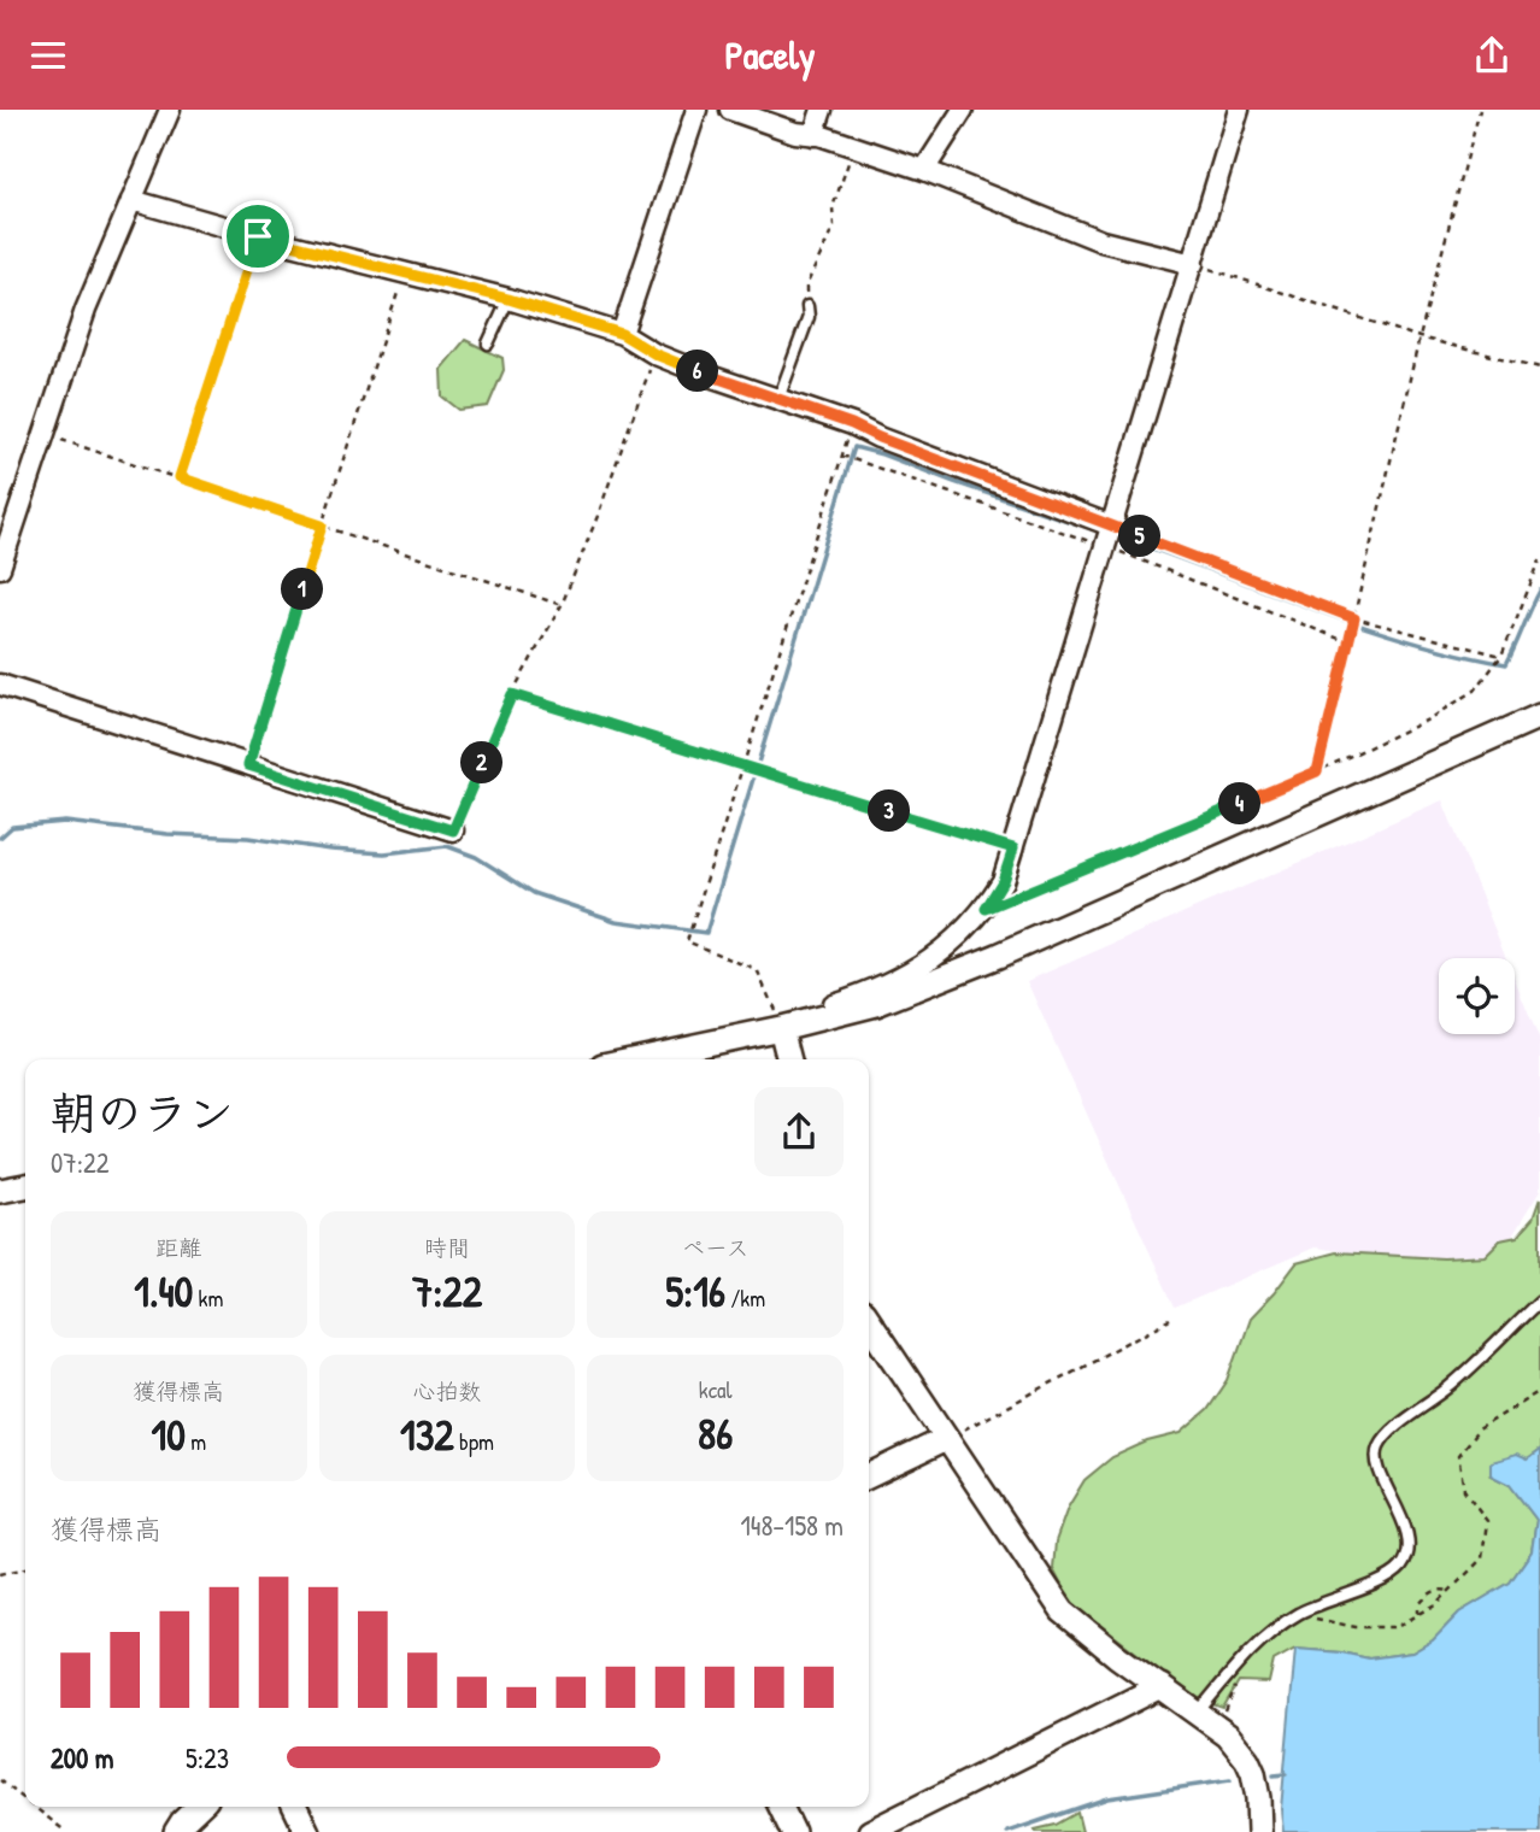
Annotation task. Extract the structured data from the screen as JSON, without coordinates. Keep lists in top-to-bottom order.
{
  "page": {
    "header": "Pacely",
    "pins": [
      "6",
      "5",
      "1",
      "2",
      "4",
      "3"
    ],
    "heading": ["朝のラン", "07:22"],
    "stats": [
      ["距離", "1.40 km"],
      ["時間", "7:22"],
      ["ペース", "5:16 /km"],
      ["獲得標高", "10 m"],
      ["心拍数", "132 bpm"],
      ["kcal", "86"]
    ],
    "chart": ["獲得標高", "148–158 m"],
    "list": [
      {
        "name": "200 m",
        "note": "5:23"
      }
    ]
  }
}
